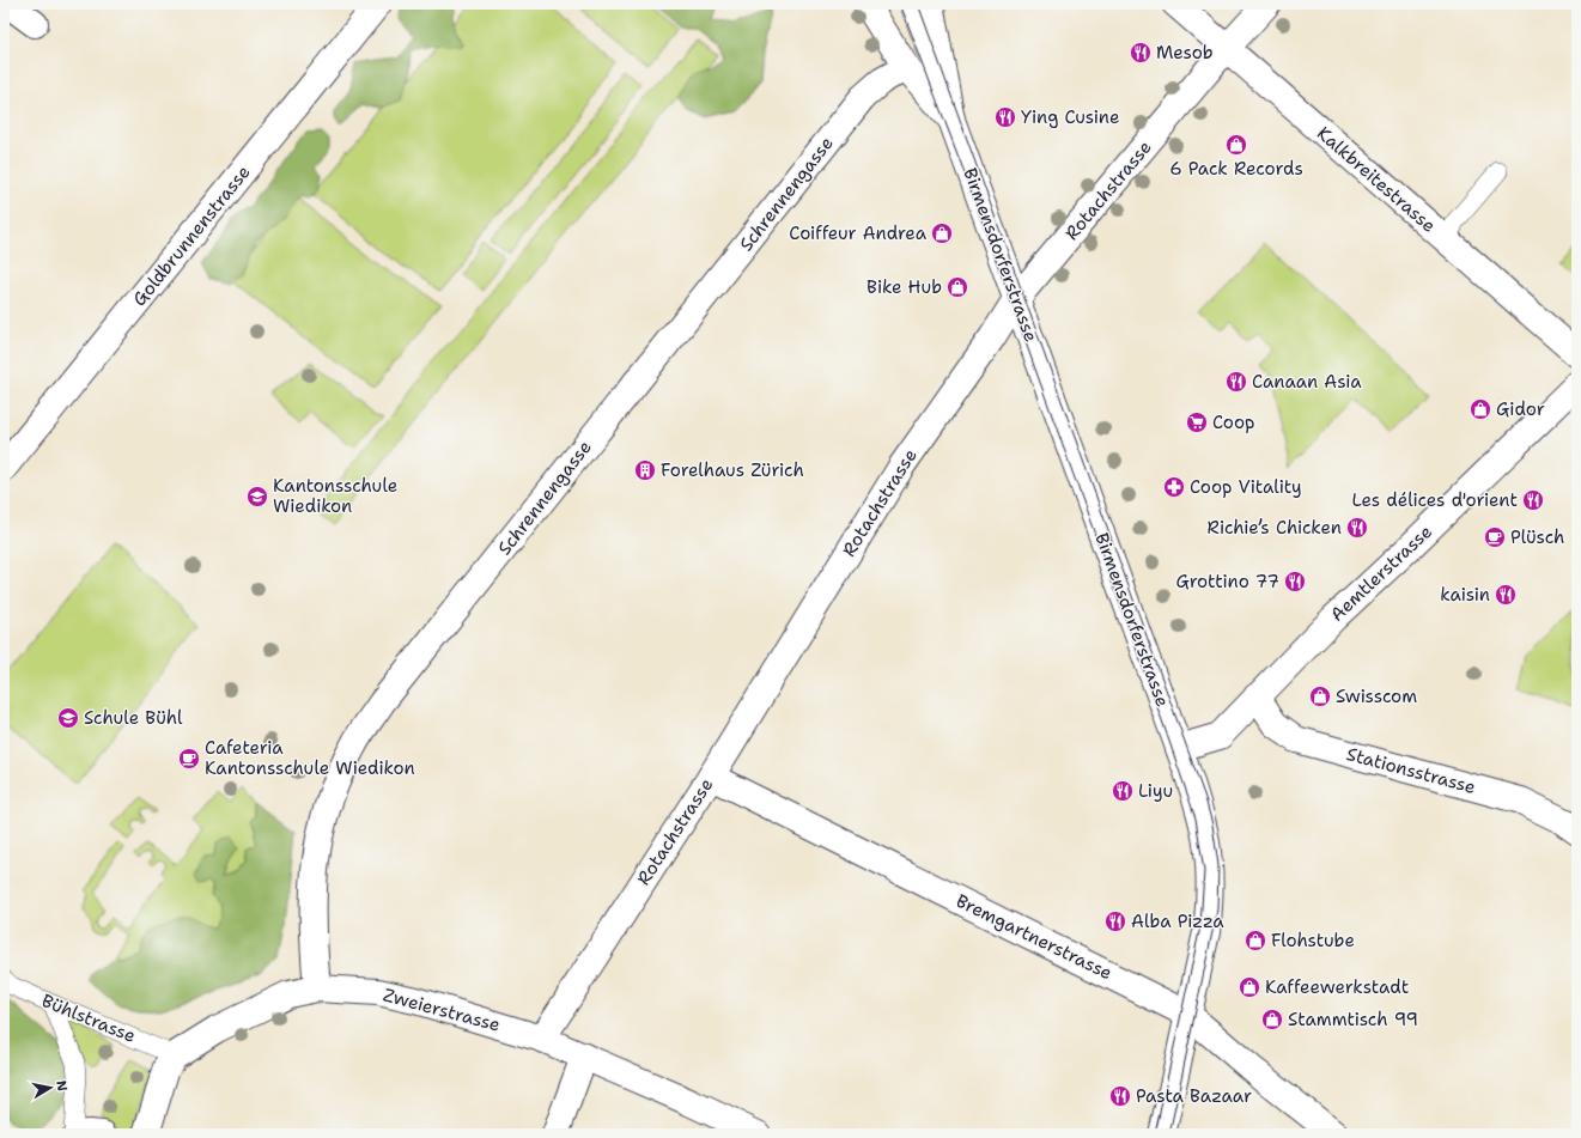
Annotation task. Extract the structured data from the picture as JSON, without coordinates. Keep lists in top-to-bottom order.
{
  "streets": {
    "street": [
      "Kalkbreitestrasse",
      "Rotachstrasse",
      "Schrennengasse",
      "Goldbrunnenstrasse",
      "Birmensdorferstrasse",
      "Aemtlerstrasse",
      "Stationsstrasse",
      "Bremgartnerstrasse",
      "Zweierstrasse"
    ],
    "lane": ["Bühlstrasse"]
  },
  "crossings": [
    ["Kalkbreitestrasse", "Rotachstrasse"],
    ["Rotachstrasse", "Birmensdorferstrasse"],
    ["Rotachstrasse", "Bremgartnerstrasse"],
    ["Rotachstrasse", "Zweierstrasse"],
    ["Schrennengasse", "Birmensdorferstrasse"],
    ["Schrennengasse", "Zweierstrasse"],
    ["Birmensdorferstrasse", "Aemtlerstrasse"],
    ["Birmensdorferstrasse", "Bremgartnerstrasse"],
    ["Aemtlerstrasse", "Stationsstrasse"],
    ["Zweierstrasse", "Bühlstrasse"]
  ],
  "places": {
    "restaurant": [
      "Mesob",
      "Ying Cusine",
      "Canaan Asia",
      "Les délices d'orient",
      "Richie’s Chicken",
      "Grottino 77",
      "kaisin",
      "Liyu",
      "Alba Pizza",
      "Pasta Bazaar"
    ],
    "shop": [
      "6 Pack Records",
      "Coiffeur Andrea",
      "Bike Hub",
      "Gidor",
      "Swisscom",
      "Flohstube",
      "Kaffeewerkstadt",
      "Stammtisch 99"
    ],
    "supermarket": ["Coop"],
    "building": ["Forelhaus Zürich"],
    "pharmacy": ["Coop Vitality"],
    "school or university": ["Kantonsschule Wiedikon", "Schule Bühl"],
    "cafe": ["Plüsch", "Cafeteria Kantonsschule Wiedikon"]
  },
  "north": "right"
}
